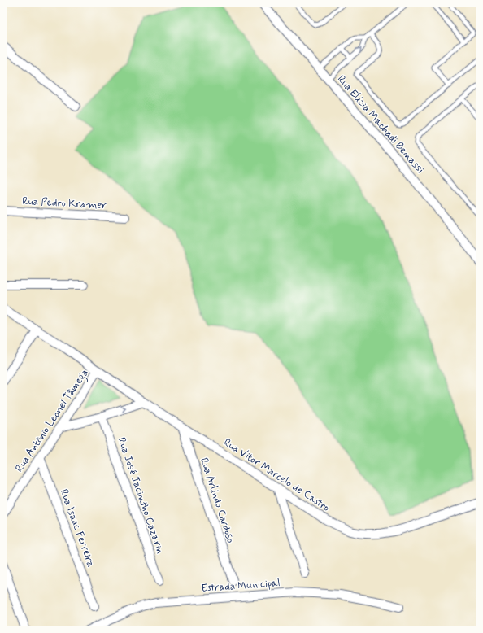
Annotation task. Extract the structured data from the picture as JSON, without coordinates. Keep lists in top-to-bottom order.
{
  "streets": {
    "street": [
      "Rua Elizia Machadi Benassi",
      "Rua Pedro Kramer",
      "Rua Antônio Leonel Tâmega",
      "Rua Vitor Marcelo de Castro",
      "Rua José Jacintho Cazarin",
      "Rua Arlindo Cardoso",
      "Rua Isaac Ferreira",
      "Estrada Municipal"
    ]
  },
  "crossings": [
    ["Rua Antônio Leonel Tâmega", "Rua Vitor Marcelo de Castro"],
    ["Rua Antônio Leonel Tâmega", "Rua Isaac Ferreira"],
    ["Rua Vitor Marcelo de Castro", "Rua Arlindo Cardoso"]
  ]
}
